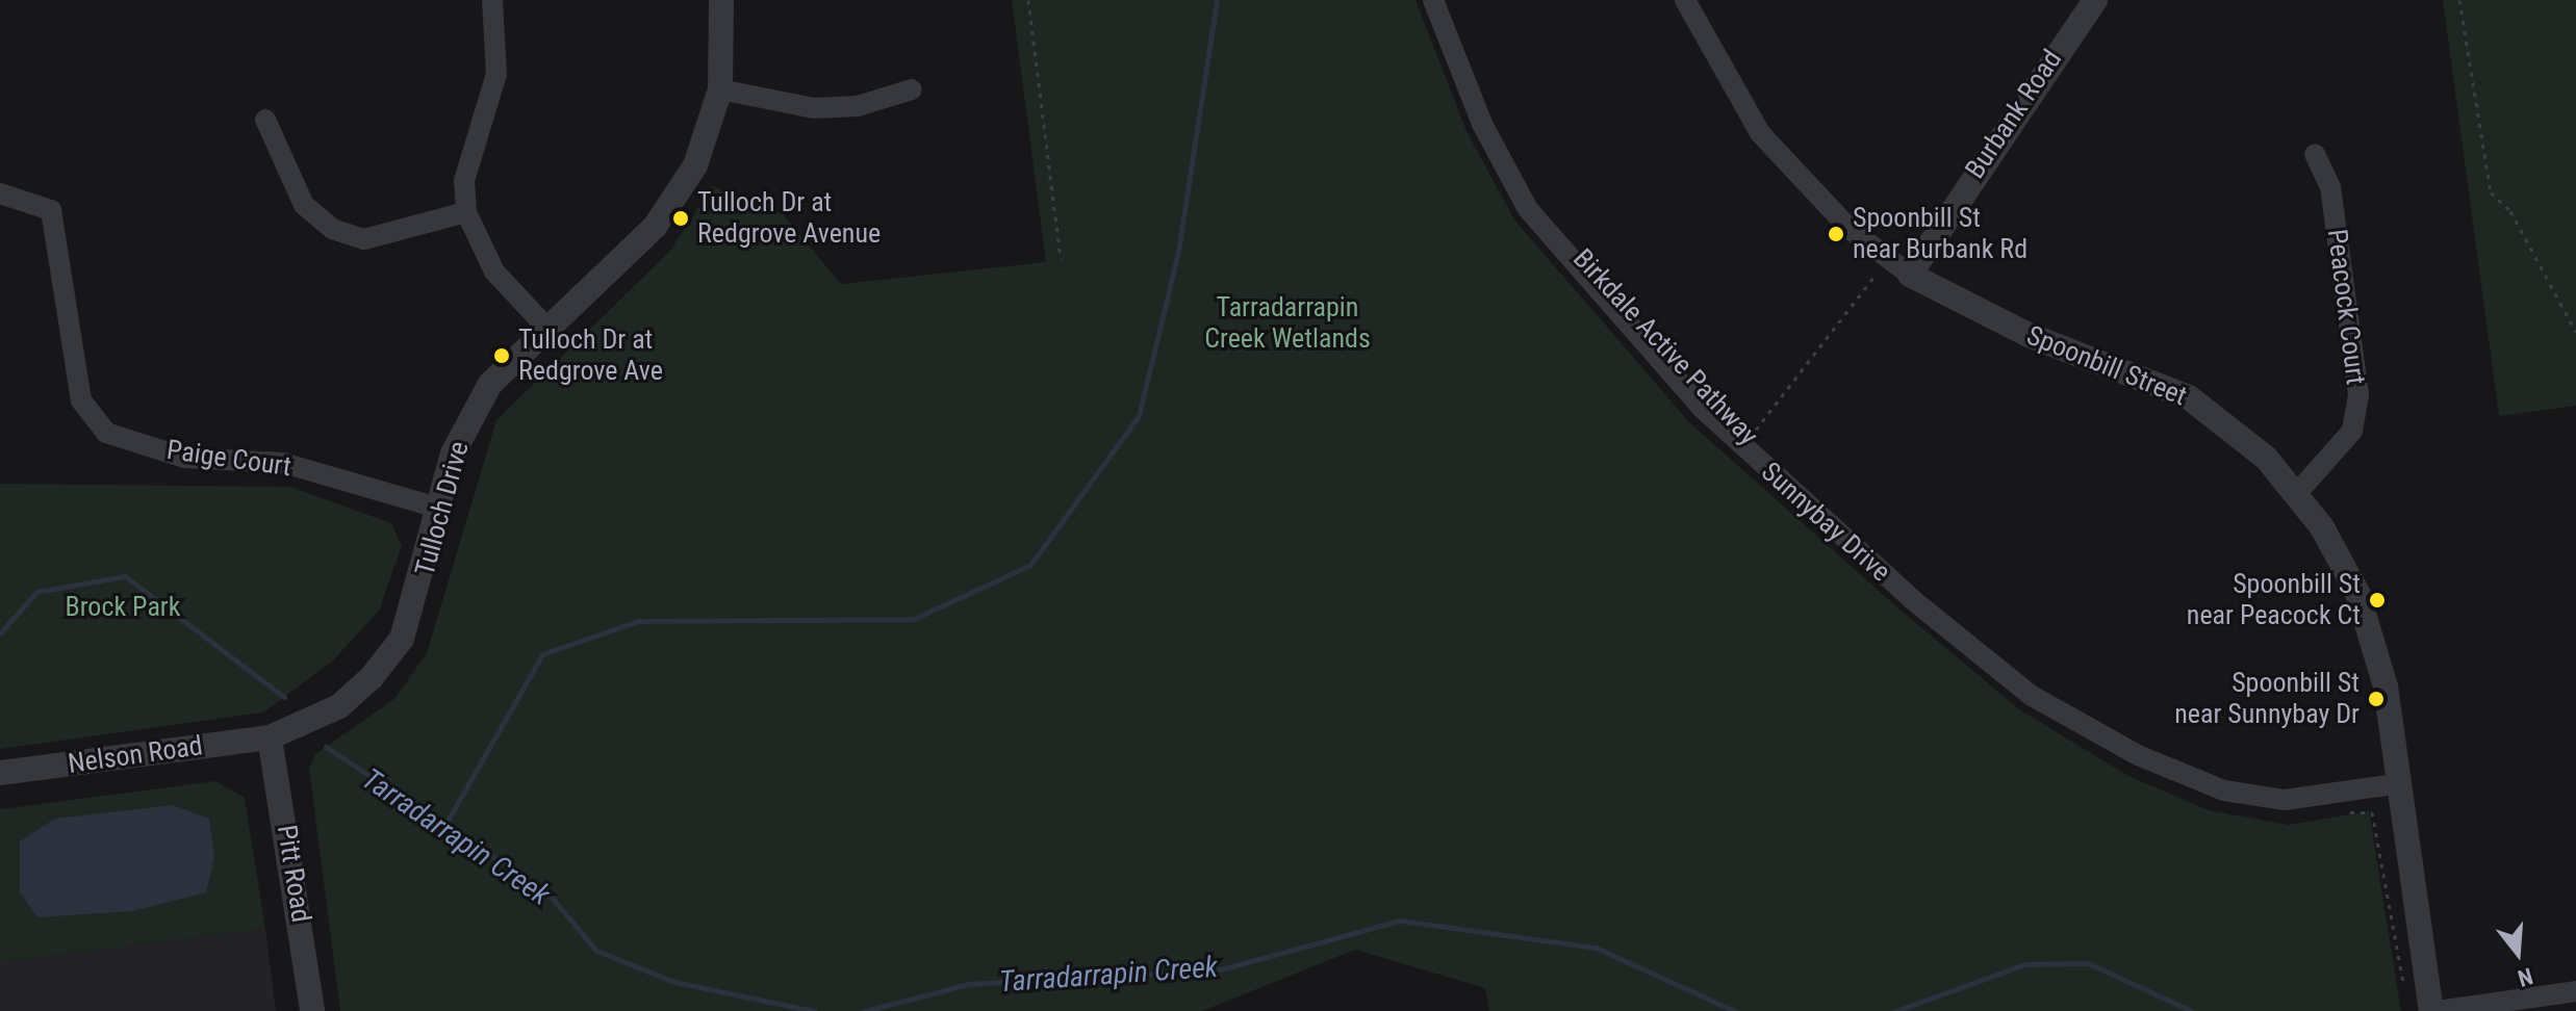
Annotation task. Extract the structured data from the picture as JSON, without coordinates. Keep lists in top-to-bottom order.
{
  "streets": {
    "street": [
      "Burbank Road",
      "Peacock Court",
      "Spoonbill Street",
      "Paige Court",
      "Tulloch Drive",
      "Sunnybay Drive",
      "Nelson Road",
      "Pitt Road"
    ]
  },
  "crossings": [
    ["Burbank Road", "Spoonbill Street"],
    ["Peacock Court", "Spoonbill Street"],
    ["Spoonbill Street", "Sunnybay Drive"],
    ["Paige Court", "Tulloch Drive"],
    ["Tulloch Drive", "Nelson Road"],
    ["Tulloch Drive", "Pitt Road"],
    ["Nelson Road", "Pitt Road"]
  ],
  "water": ["Tarradarrapin Creek"],
  "parks": ["Tarradarrapin Creek Wetlands", "Brock Park"],
  "places": [
    "Tulloch Dr at Redgrove Avenue",
    "Spoonbill St near Burbank Rd",
    "Tulloch Dr at Redgrove Ave",
    "Spoonbill St near Peacock Ct",
    "Spoonbill St near Sunnybay Dr"
  ],
  "north": "bottom"
}
